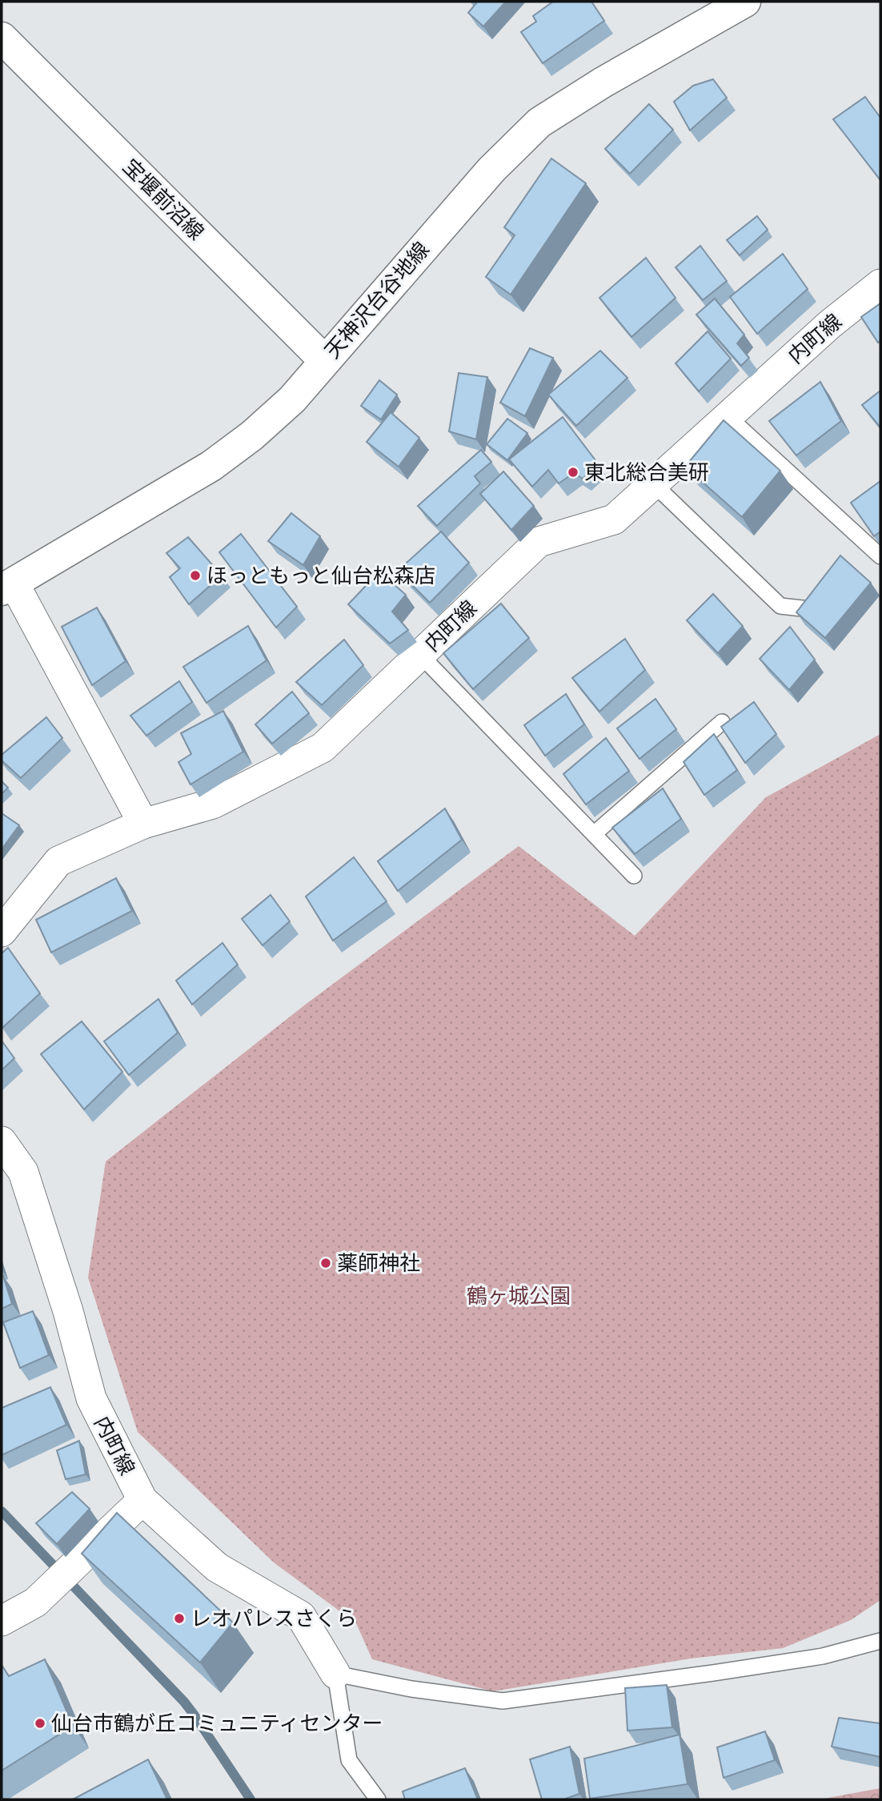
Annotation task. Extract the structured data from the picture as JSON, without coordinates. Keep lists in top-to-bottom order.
{
  "streets": {
    "street": ["宝堰前沼線", "天神沢台谷地線", "内町線"]
  },
  "crossings": [
    ["宝堰前沼線", "天神沢台谷地線"]
  ],
  "parks": ["鶴ヶ城公園"],
  "places": [
    "東北総合美研",
    "ほっともっと仙台松森店",
    "薬師神社",
    "レオパレスさくら",
    "仙台市鶴が丘コミュニティセンター"
  ]
}
